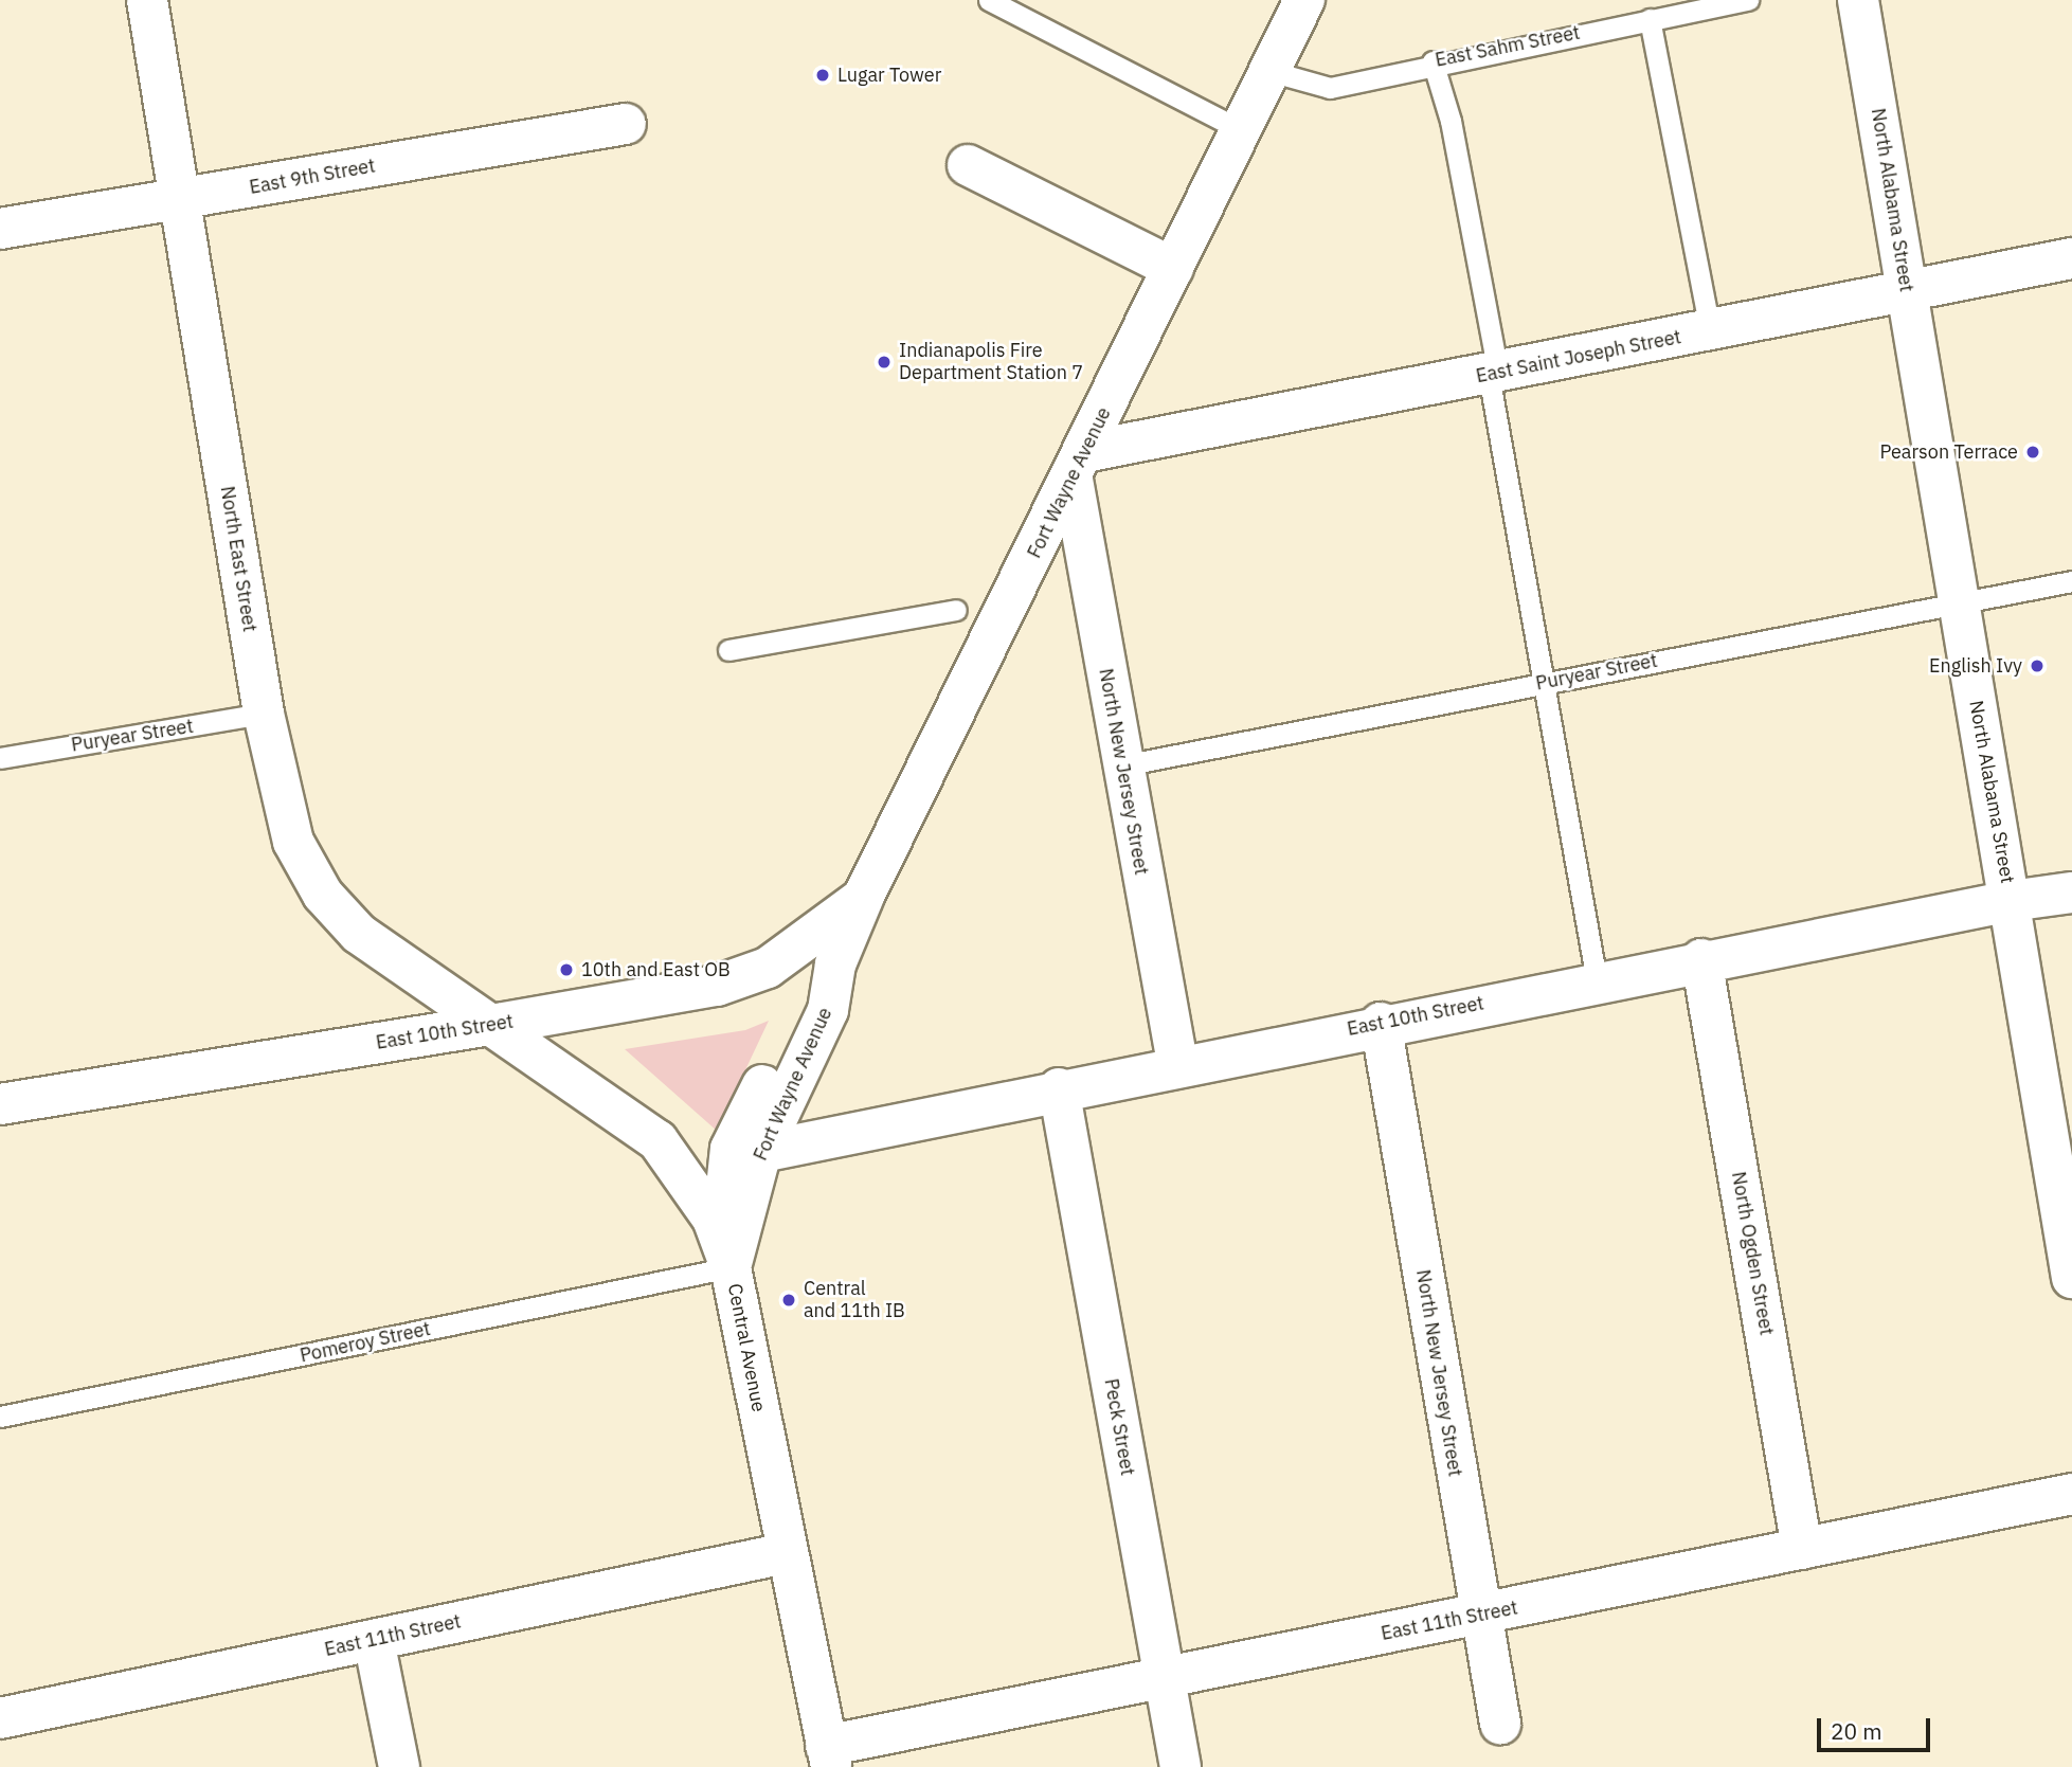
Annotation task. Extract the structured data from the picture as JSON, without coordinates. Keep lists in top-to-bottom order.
{
  "streets": {
    "street": [
      "East 9th Street",
      "North Alabama Street",
      "East Saint Joseph Street",
      "Fort Wayne Avenue",
      "North East Street",
      "North New Jersey Street",
      "East 10th Street",
      "North Ogden Street",
      "Central Avenue",
      "Peck Street",
      "East 11th Street"
    ],
    "lane": ["East Sahm Street", "Puryear Street", "Pomeroy Street"]
  },
  "crossings": [
    ["East Sahm Street", "Fort Wayne Avenue"],
    ["East 9th Street", "North East Street"],
    ["North Alabama Street", "East Saint Joseph Street"],
    ["North Alabama Street", "Puryear Street"],
    ["North Alabama Street", "East 10th Street"],
    ["East Saint Joseph Street", "Fort Wayne Avenue"],
    ["East Saint Joseph Street", "North New Jersey Street"],
    ["Fort Wayne Avenue", "North New Jersey Street"],
    ["Fort Wayne Avenue", "East 10th Street"],
    ["Fort Wayne Avenue", "Pomeroy Street"],
    ["Fort Wayne Avenue", "Central Avenue"],
    ["North East Street", "Puryear Street"],
    ["North East Street", "East 10th Street"],
    ["North East Street", "Central Avenue"],
    ["Puryear Street", "North New Jersey Street"],
    ["North New Jersey Street", "East 10th Street"],
    ["North New Jersey Street", "East 11th Street"],
    ["East 10th Street", "North Ogden Street"],
    ["East 10th Street", "Central Avenue"],
    ["East 10th Street", "Peck Street"],
    ["North Ogden Street", "East 11th Street"],
    ["Pomeroy Street", "Central Avenue"],
    ["Central Avenue", "East 11th Street"],
    ["Peck Street", "East 11th Street"]
  ],
  "places": [
    "Lugar Tower",
    "Indianapolis Fire Department Station 7",
    "Pearson Terrace",
    "English Ivy",
    "10th and East OB",
    "Central and 11th IB"
  ],
  "scale_bar": "20 m"
}
